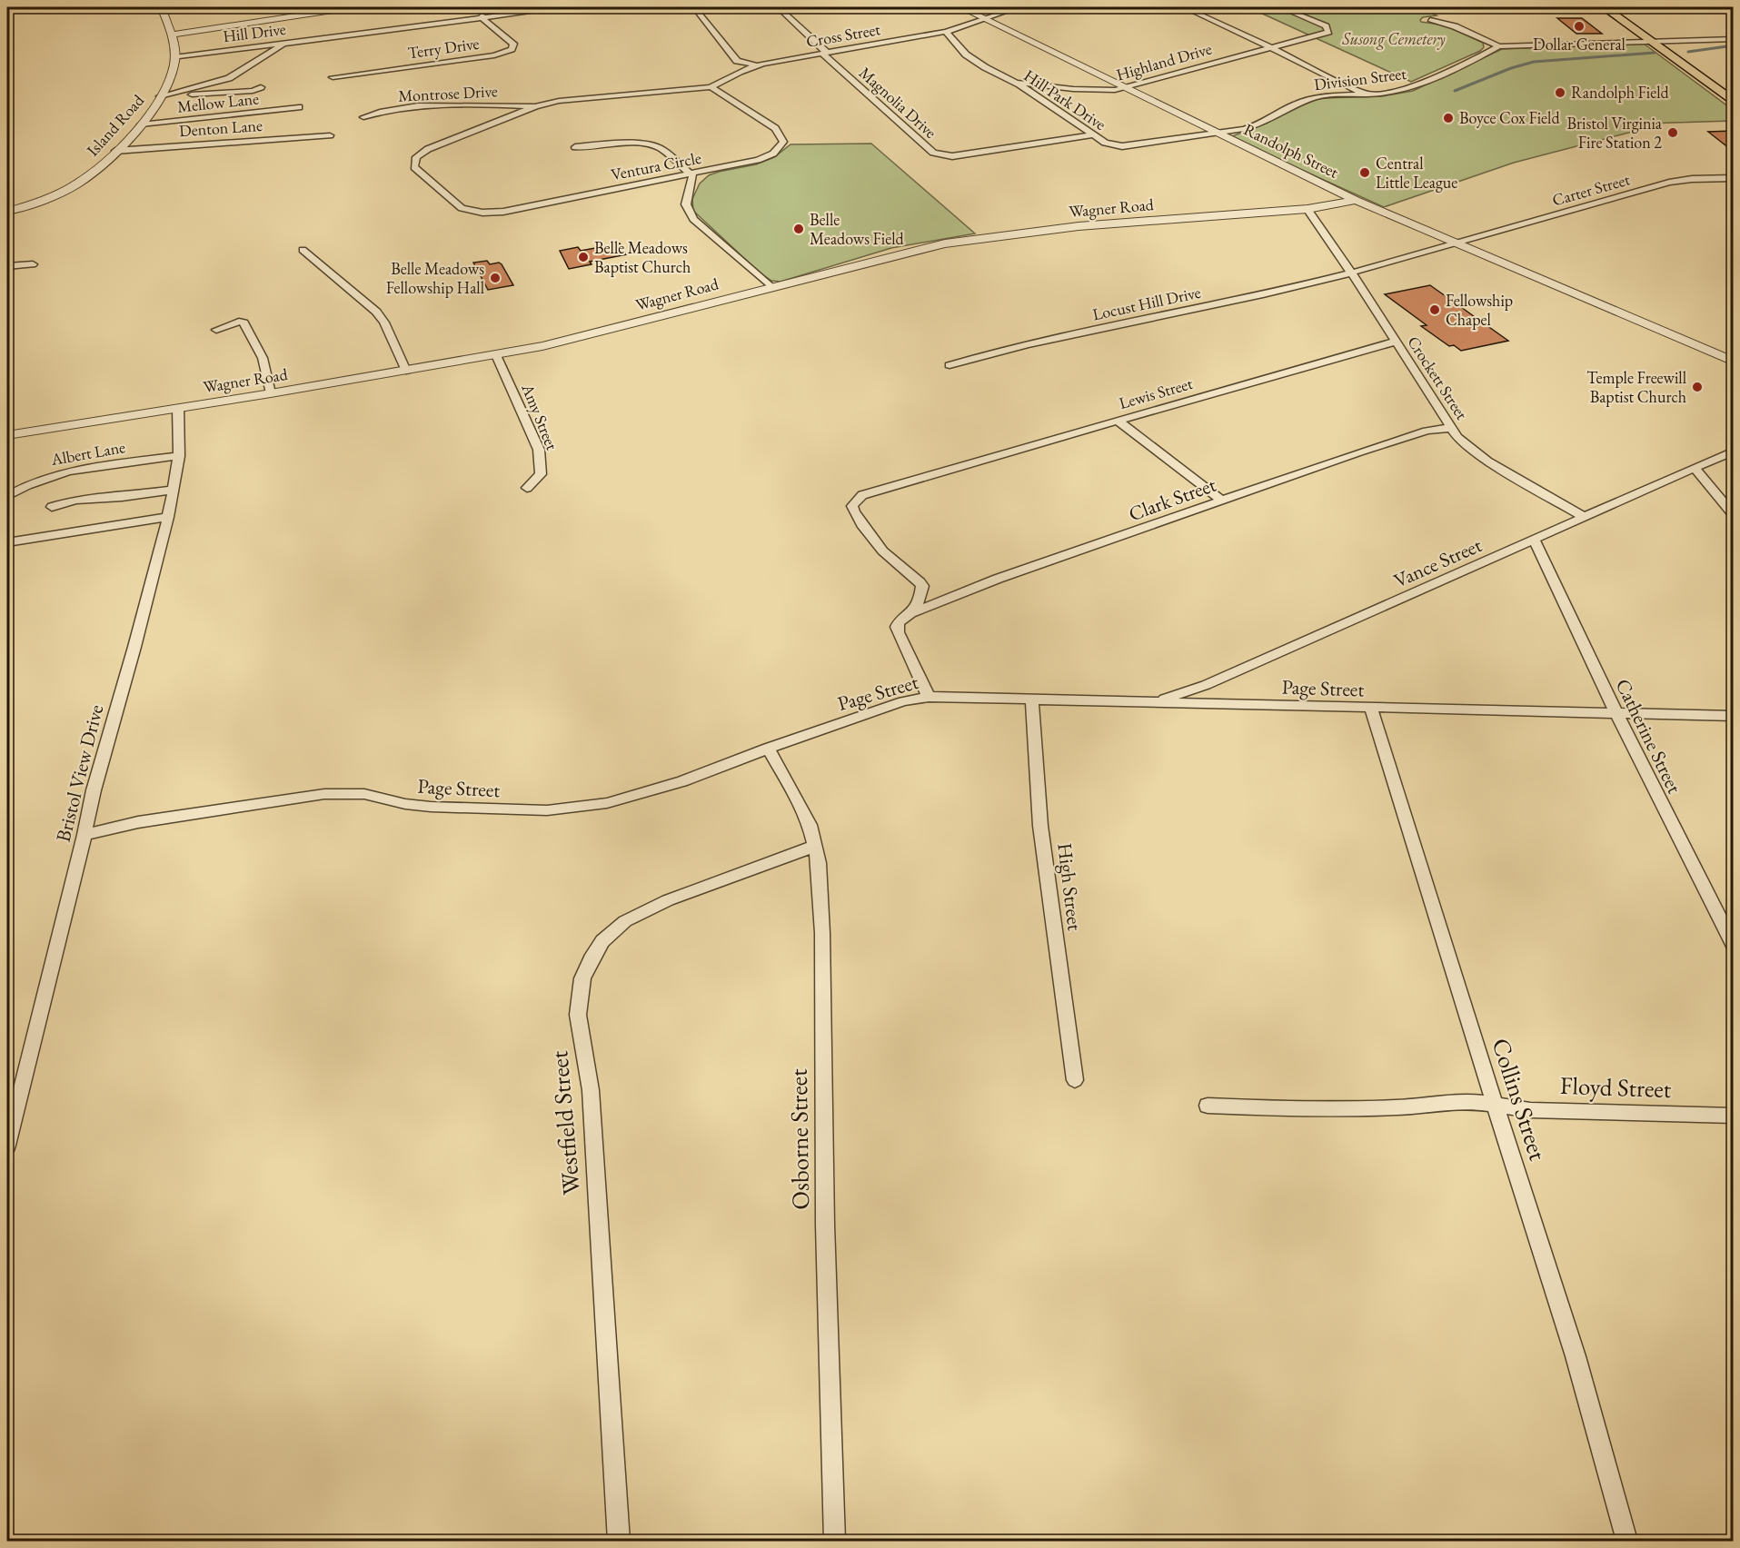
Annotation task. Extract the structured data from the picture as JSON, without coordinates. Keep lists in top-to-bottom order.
{
  "streets": {
    "street": [
      "Hill Drive",
      "Cross Street",
      "Terry Drive",
      "Highland Drive",
      "Division Street",
      "Montrose Drive",
      "Hill Park Drive",
      "Mellow Lane",
      "Magnolia Drive",
      "Island Road",
      "Denton Lane",
      "Randolph Street",
      "Ventura Circle",
      "Carter Street",
      "Wagner Road",
      "Locust Hill Drive",
      "Crockett Street",
      "Lewis Street",
      "Amy Street",
      "Albert Lane",
      "Clark Street",
      "Vance Street",
      "Page Street",
      "Catherine Street",
      "Bristol View Drive",
      "High Street",
      "Floyd Street",
      "Collins Street",
      "Westfield Street",
      "Osborne Street"
    ]
  },
  "crossings": [
    ["Hill Drive", "Terry Drive"],
    ["Hill Drive", "Island Road"],
    ["Cross Street", "Hill Park Drive"],
    ["Cross Street", "Magnolia Drive"],
    ["Cross Street", "Randolph Street"],
    ["Cross Street", "Ventura Circle"],
    ["Highland Drive", "Hill Park Drive"],
    ["Highland Drive", "Randolph Street"],
    ["Division Street", "Hill Park Drive"],
    ["Division Street", "Randolph Street"],
    ["Montrose Drive", "Ventura Circle"],
    ["Hill Park Drive", "Magnolia Drive"],
    ["Hill Park Drive", "Randolph Street"],
    ["Mellow Lane", "Island Road"],
    ["Island Road", "Denton Lane"],
    ["Randolph Street", "Carter Street"],
    ["Randolph Street", "Wagner Road"],
    ["Carter Street", "Locust Hill Drive"],
    ["Carter Street", "Crockett Street"],
    ["Wagner Road", "Crockett Street"],
    ["Wagner Road", "Amy Street"],
    ["Wagner Road", "Bristol View Drive"],
    ["Locust Hill Drive", "Crockett Street"],
    ["Crockett Street", "Lewis Street"],
    ["Crockett Street", "Clark Street"],
    ["Crockett Street", "Vance Street"],
    ["Lewis Street", "Clark Street"],
    ["Albert Lane", "Bristol View Drive"],
    ["Vance Street", "Page Street"],
    ["Vance Street", "Catherine Street"],
    ["Page Street", "Catherine Street"],
    ["Page Street", "Bristol View Drive"],
    ["Page Street", "High Street"],
    ["Page Street", "Collins Street"],
    ["Page Street", "Osborne Street"],
    ["Floyd Street", "Collins Street"],
    ["Westfield Street", "Osborne Street"]
  ],
  "parks": ["Susong Cemetery"],
  "places": [
    "Dollar General",
    "Randolph Field",
    "Boyce Cox Field",
    "Bristol Virginia Fire Station 2",
    "Central Little League",
    "Belle Meadows Field",
    "Belle Meadows Baptist Church",
    "Belle Meadows Fellowship Hall",
    "Fellowship Chapel",
    "Temple Freewill Baptist Church"
  ]
}
